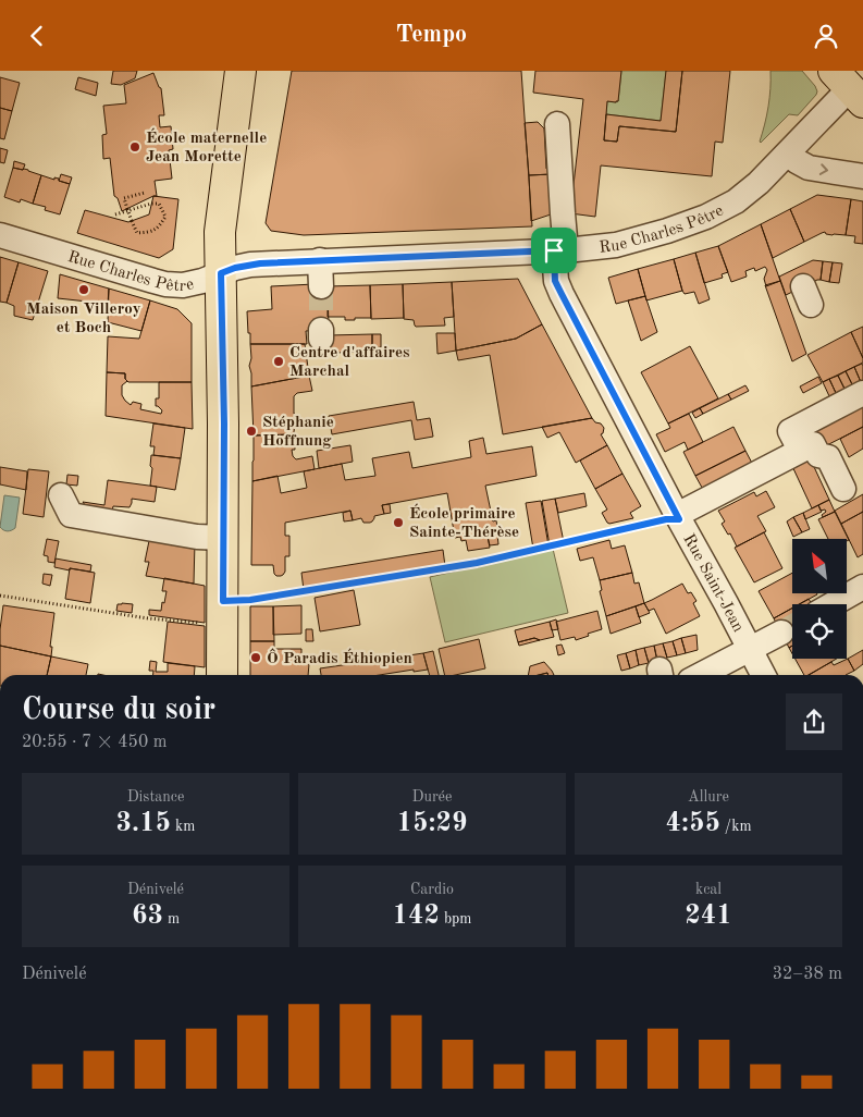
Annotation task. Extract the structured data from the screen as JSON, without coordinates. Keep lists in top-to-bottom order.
{
  "streets": {
    "street": ["Rue Charles Pêtre", "Rue Saint-Jean"]
  },
  "crossings": [
    ["Rue Charles Pêtre", "Rue Saint-Jean"]
  ],
  "places": [
    "École maternelle Jean Morette",
    "Maison Villeroy et Boch",
    "Centre d'affaires Marchal",
    "Stéphanie Hoffnung",
    "École primaire Sainte-Thérèse",
    "Ô Paradis Éthiopien"
  ],
  "north": "top left",
  "page": {
    "header": "Tempo",
    "heading": ["Course du soir", "20:55 · 7 × 450 m"],
    "stats": [
      ["Distance", "3.15 km"],
      ["Durée", "15:29"],
      ["Allure", "4:55 /km"],
      ["Dénivelé", "63 m"],
      ["Cardio", "142 bpm"],
      ["kcal", "241"]
    ],
    "chart": ["Dénivelé", "32–38 m"]
  }
}
